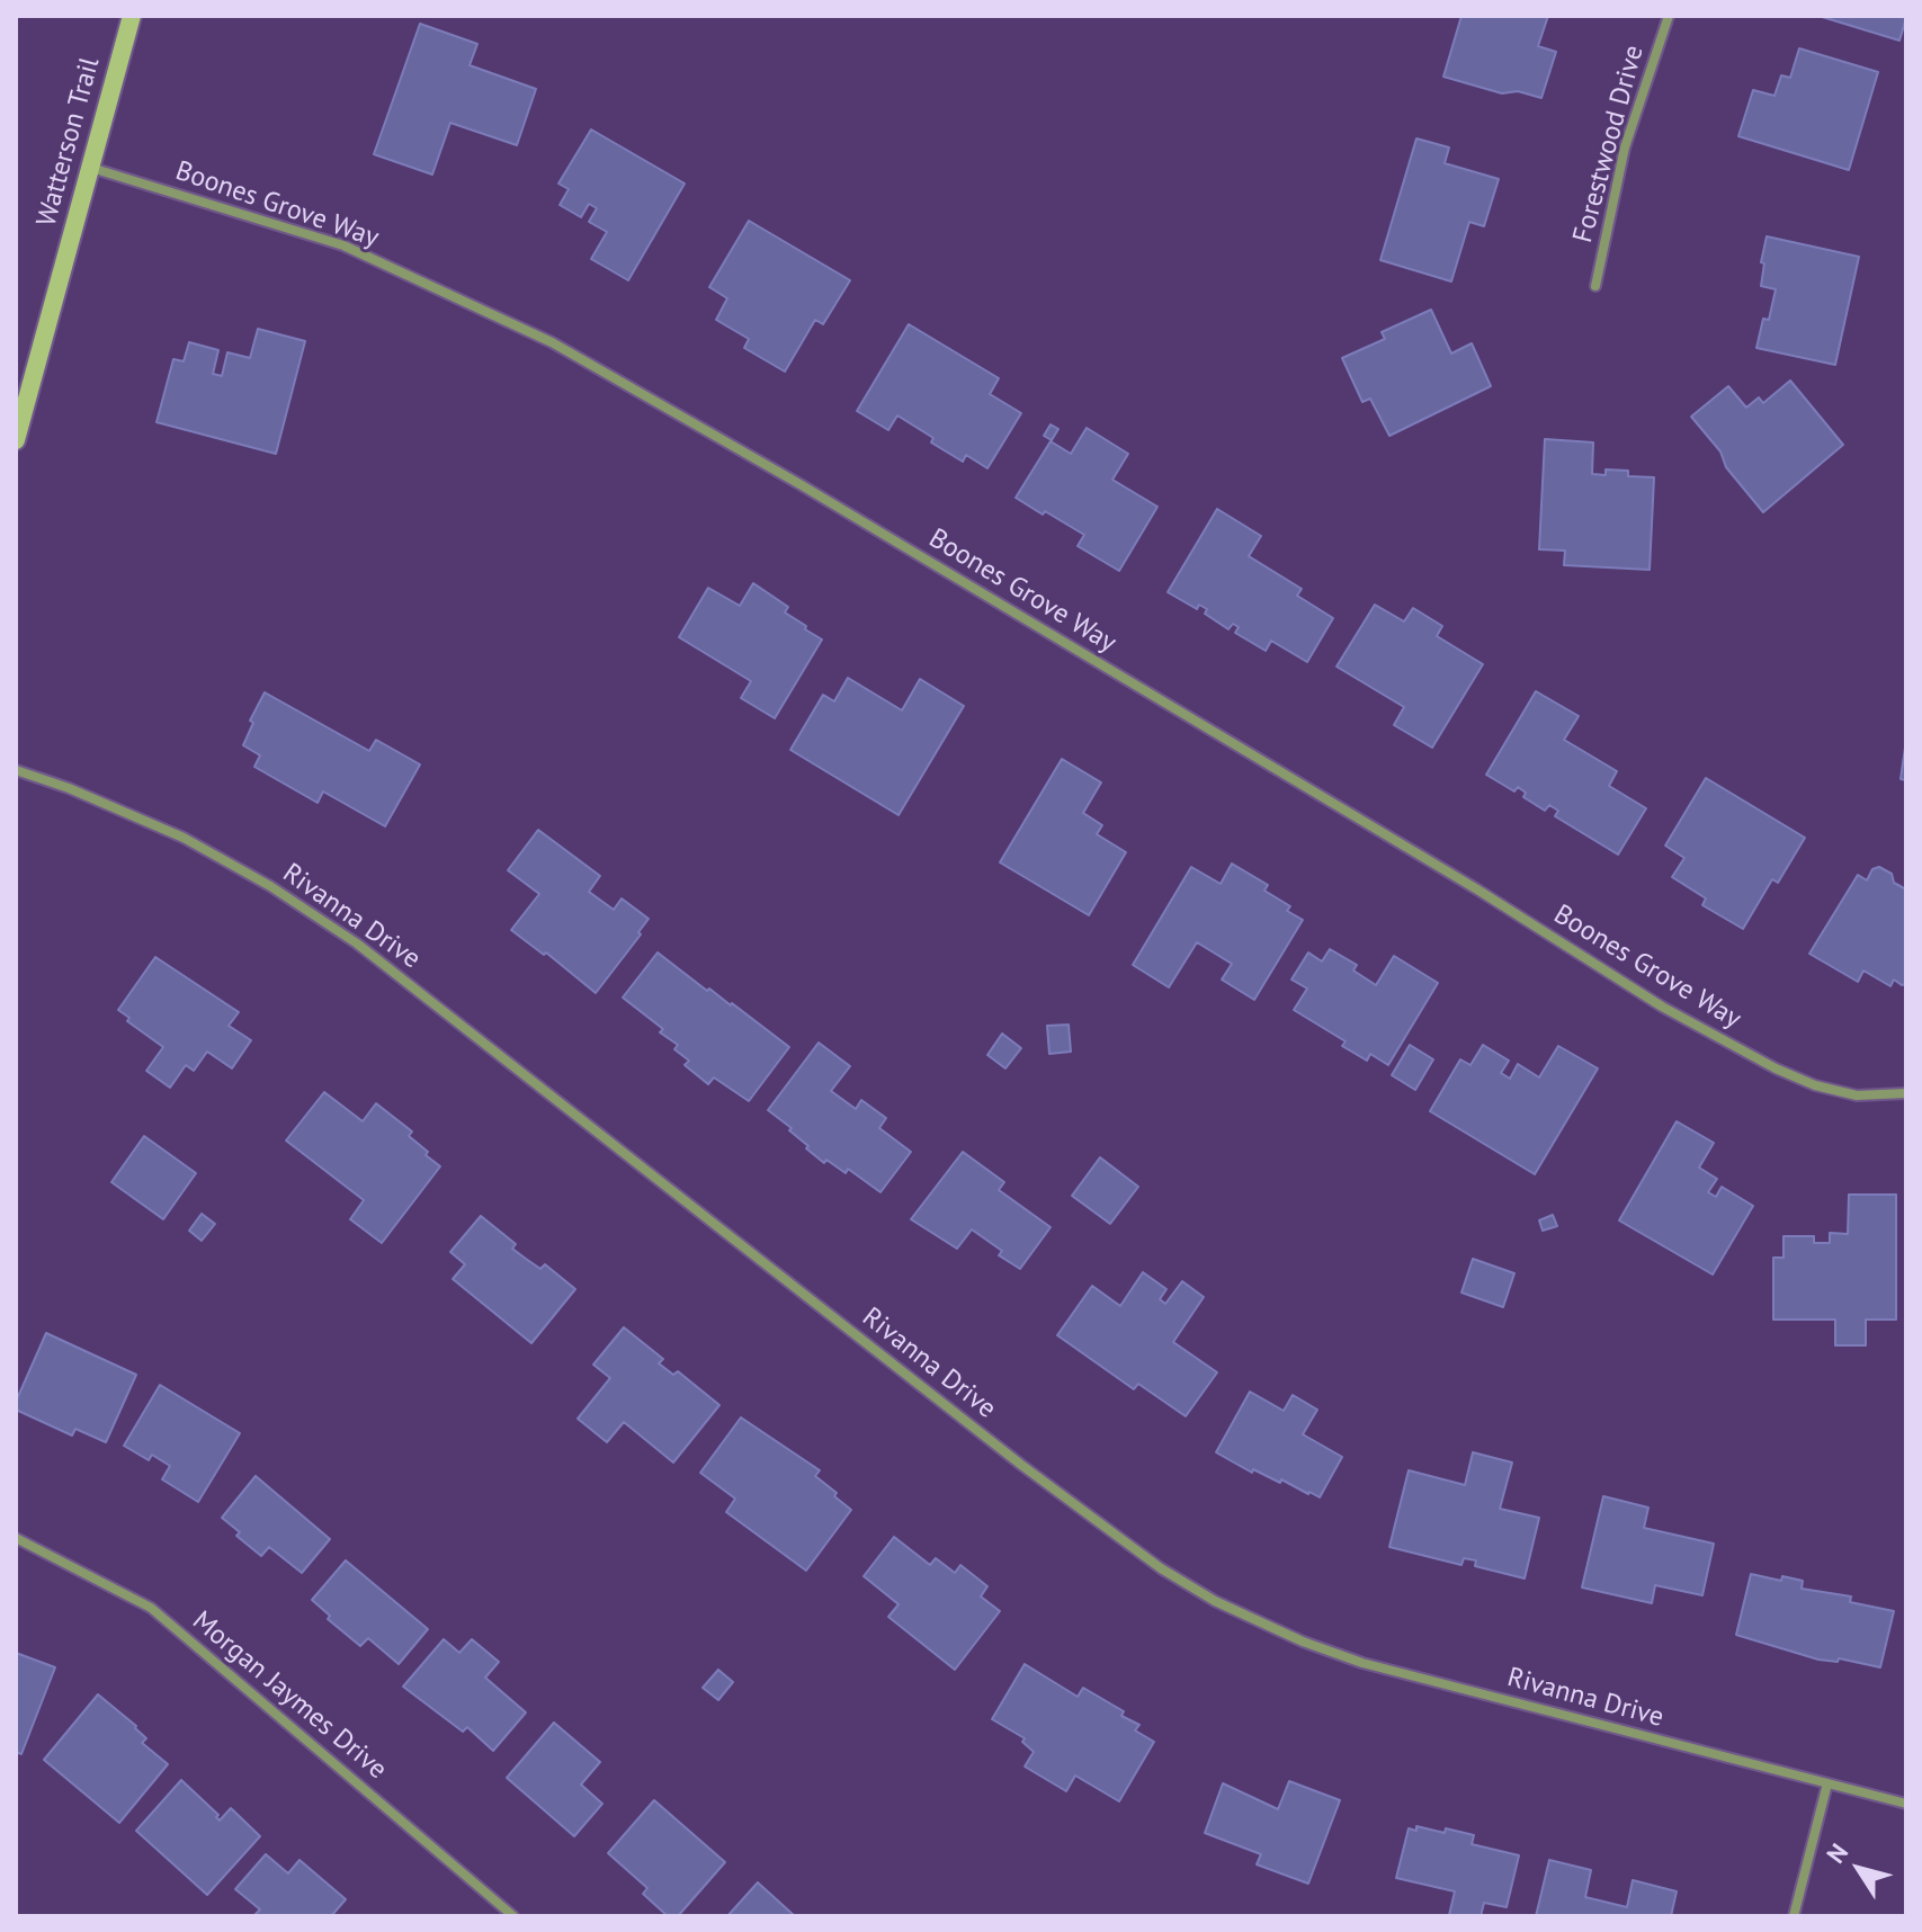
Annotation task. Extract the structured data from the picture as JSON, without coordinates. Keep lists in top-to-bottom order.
{
  "streets": {
    "main road": ["Watterson Trail"],
    "street": [
      "Forestwood Drive",
      "Boones Grove Way",
      "Rivanna Drive",
      "Morgan Jaymes Drive"
    ]
  },
  "crossings": [
    ["Watterson Trail", "Boones Grove Way"]
  ],
  "north": "top left"
}
